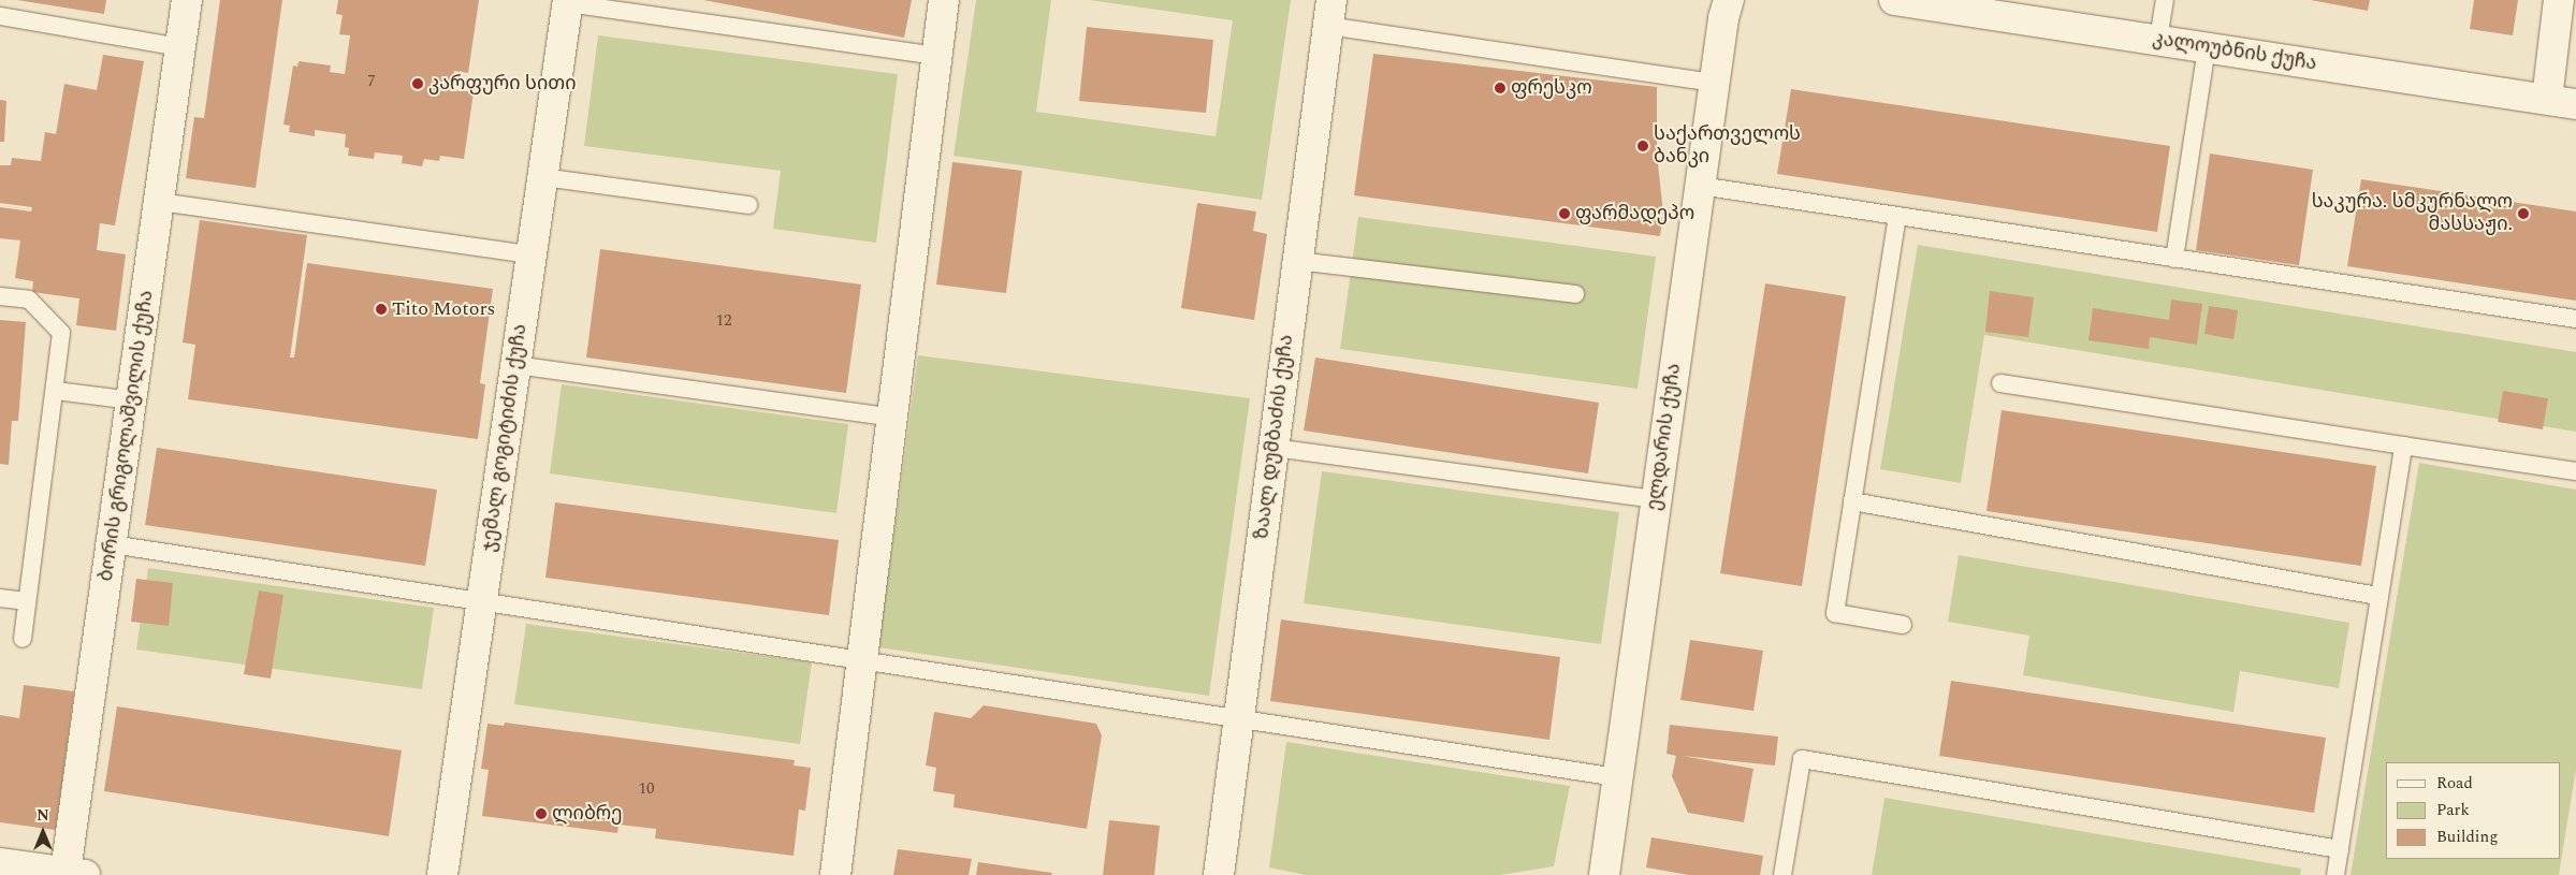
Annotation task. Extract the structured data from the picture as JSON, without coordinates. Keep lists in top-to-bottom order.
{
  "streets": {
    "street": [
      "კალოუბნის ქუჩა",
      "ბორის გრიგოლაშვილის ქუჩა",
      "ზაალ დუმბაძის ქუჩა",
      "ელდარის ქუჩა",
      "ჯემალ გოგიტიძის ქუჩა"
    ]
  },
  "places": [
    "კარფური სითი",
    "ფრესკო",
    "საქართველოს ბანკი",
    "ფარმადეპო",
    "საკურა. სმკურნალო მასსაჟი.",
    "Tito Motors",
    "ლიბრე"
  ],
  "house_numbers": ["7", "12", "10"],
  "legend": ["Road", "Park", "Building"],
  "north": "top"
}
